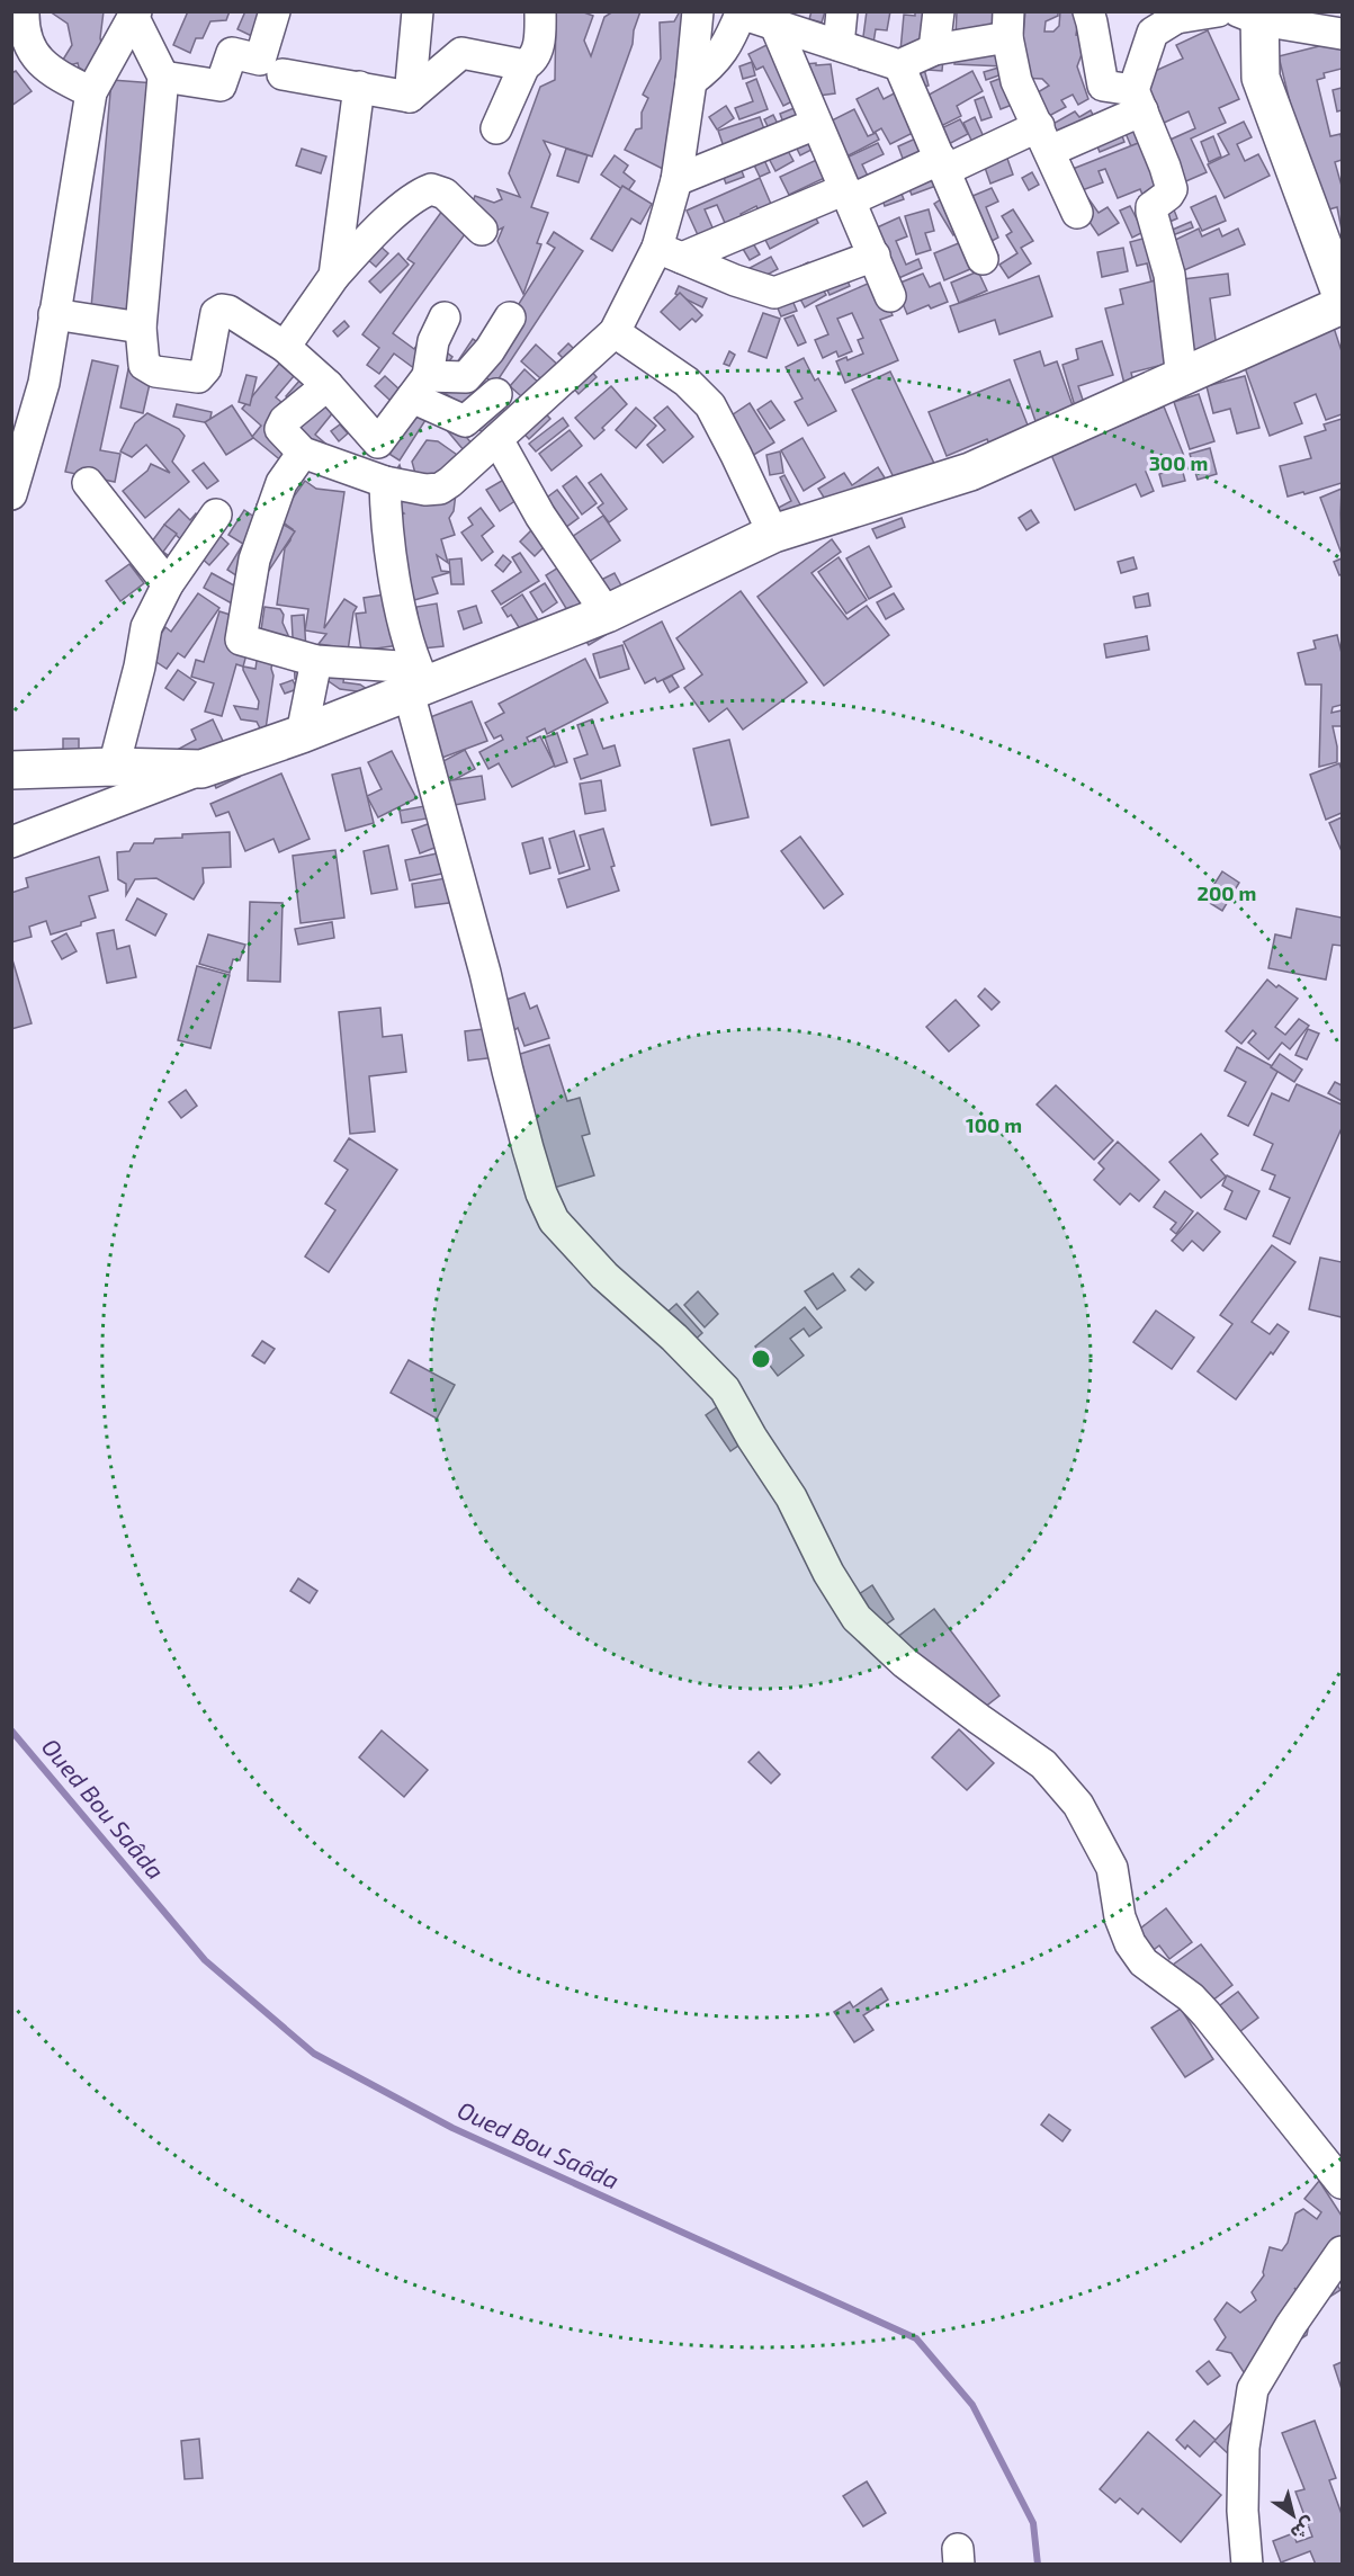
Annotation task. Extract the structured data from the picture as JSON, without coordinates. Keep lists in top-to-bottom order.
{
  "water": ["Oued Bou Saâda"],
  "north": "bottom right",
  "rings": ["300 m", "200 m", "100 m"]
}
